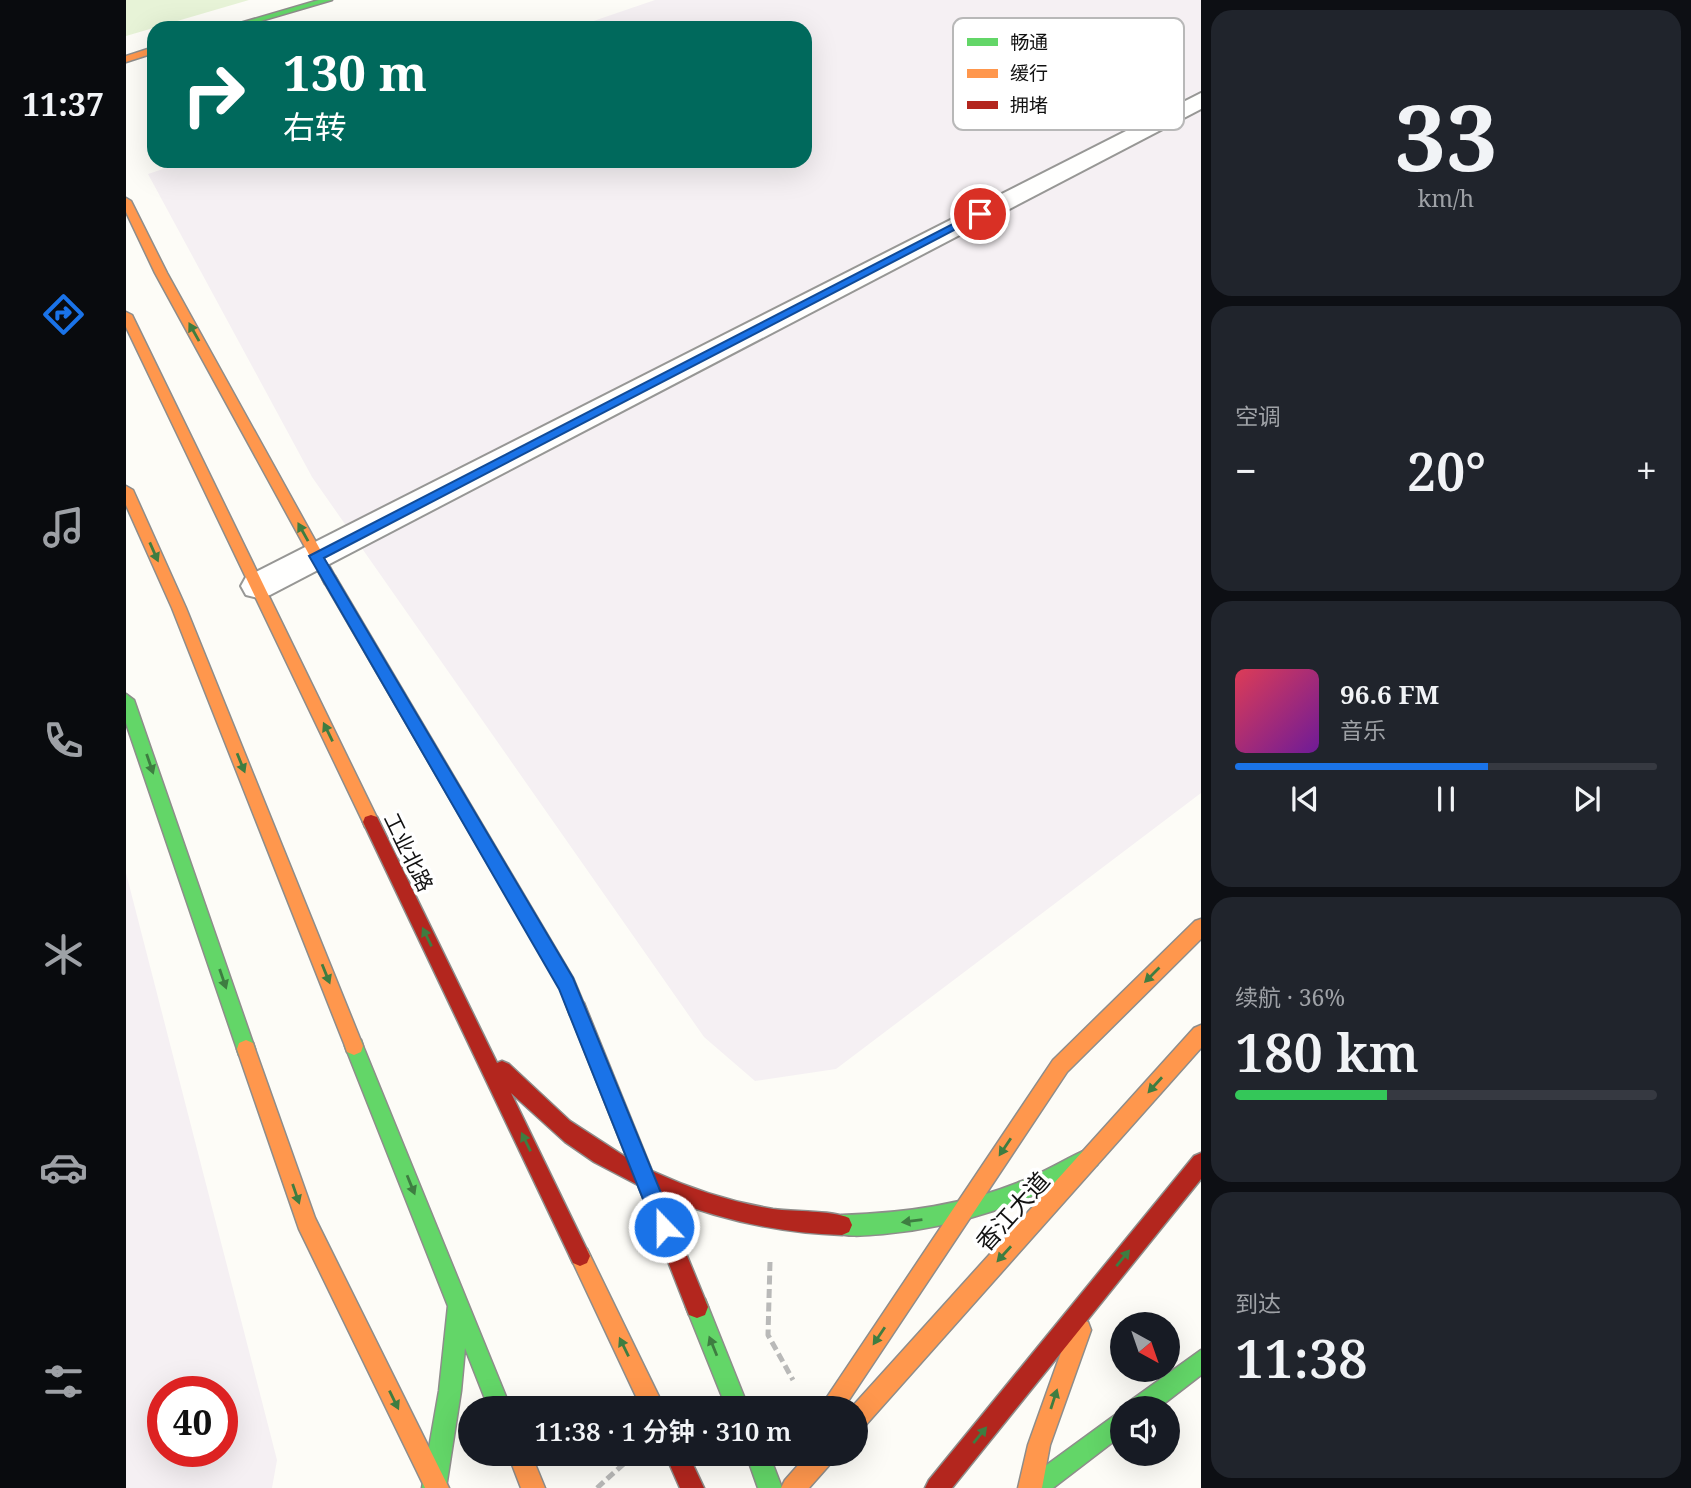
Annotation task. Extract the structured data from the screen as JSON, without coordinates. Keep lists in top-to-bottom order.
{
  "streets": {
    "main road": ["工业北路", "香江大道"]
  },
  "legend": ["畅通", "缓行", "拥堵"],
  "north": "bottom right",
  "page": {
    "tabs": "11:37",
    "tile": [
      ["33", "km/h"],
      "空调",
      ["续航 · 36%", "180 km"],
      ["到达", "11:38"]
    ],
    "turn": ["130 m", "右转"],
    "heat": ["−", "20°", "+"],
    "song": ["96.6 FM", "音乐"],
    "limit": "40",
    "trip": "11:38 · 1 分钟 · 310 m"
  }
}
